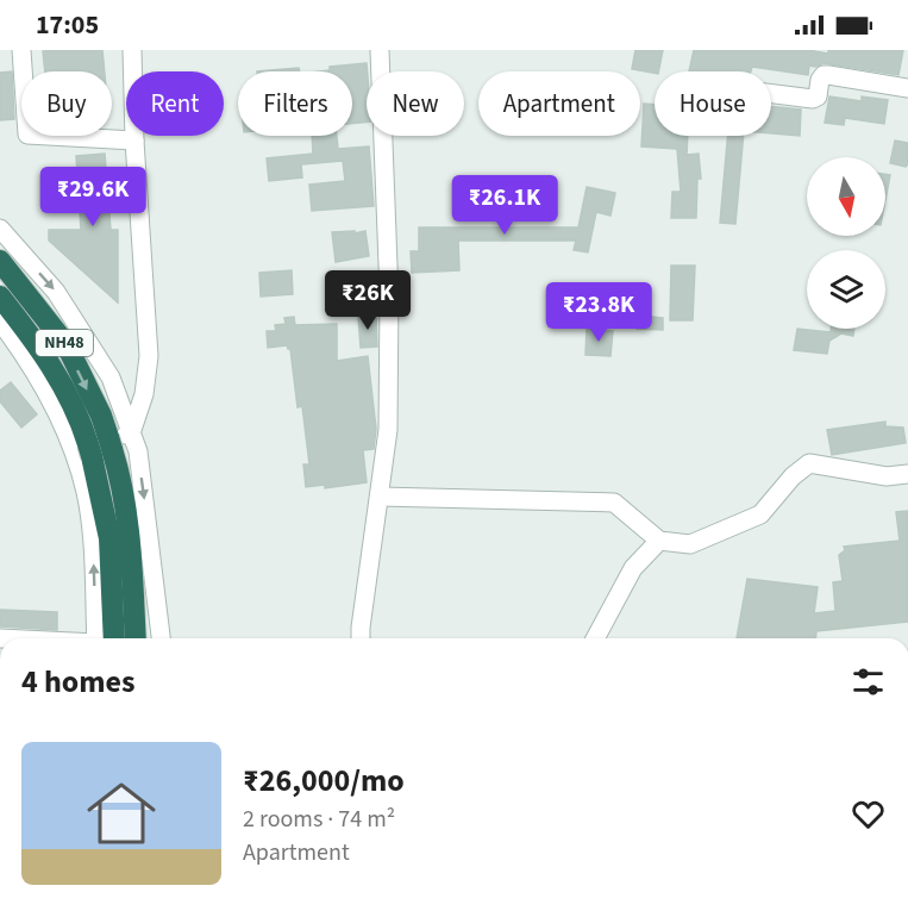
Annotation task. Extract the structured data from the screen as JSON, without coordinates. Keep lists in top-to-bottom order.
{
  "streets": {
    "highway": ["NH48"]
  },
  "north": "bottom",
  "page": {
    "status": "17:05",
    "chip": [
      "Buy",
      "Rent",
      "Filters",
      "New",
      "Apartment",
      "House"
    ],
    "price": [
      "₹29.6K",
      "₹26.1K",
      "₹26K",
      "₹23.8K"
    ],
    "heading": "4 homes",
    "list": [
      {
        "name": "₹26,000/mo",
        "note": "2 rooms · 74 m² · Apartment"
      }
    ]
  }
}
